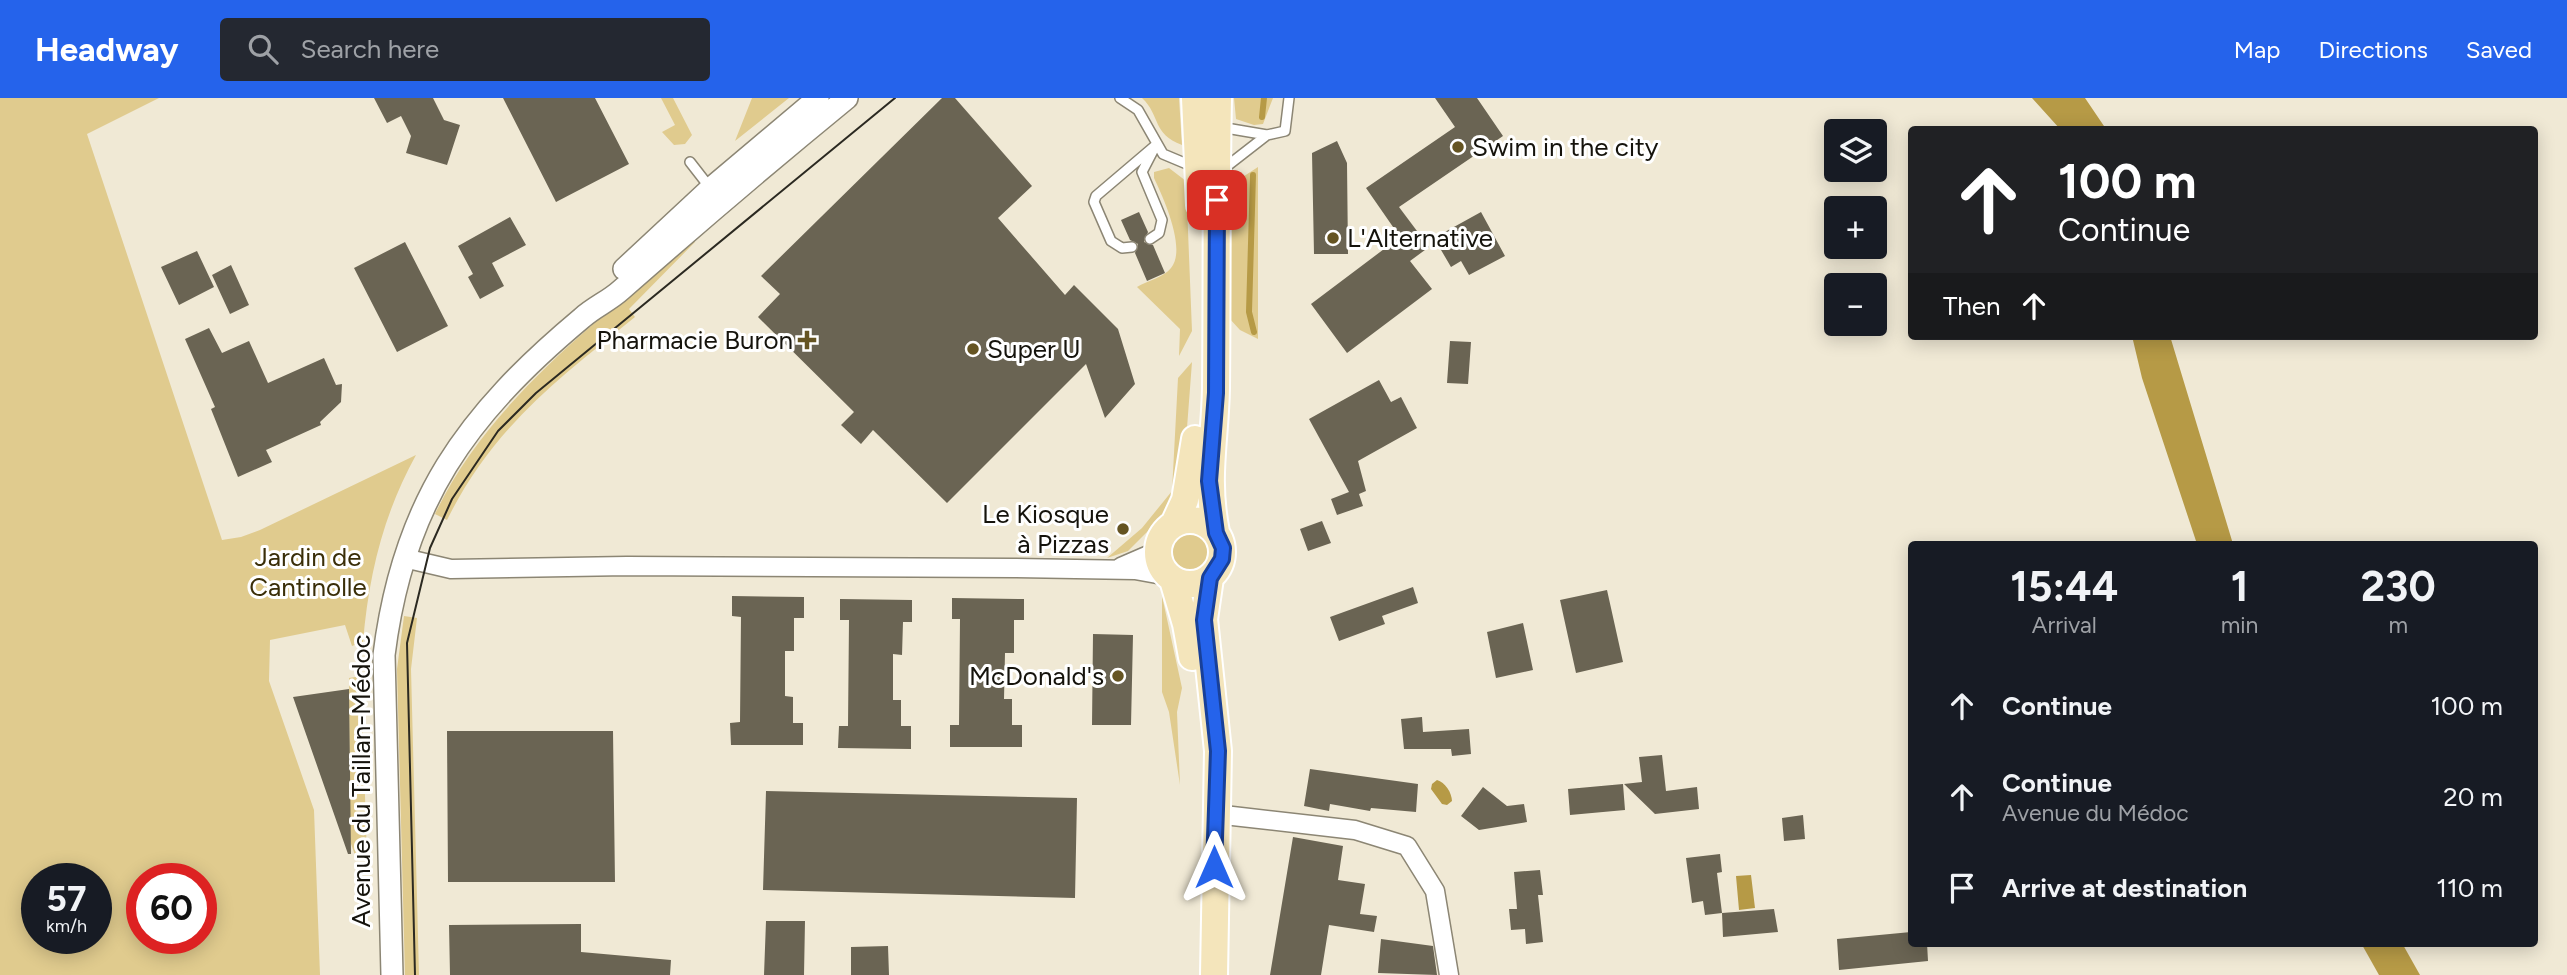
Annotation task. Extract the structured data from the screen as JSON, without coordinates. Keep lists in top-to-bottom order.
{
  "streets": {
    "street": ["Avenue du Taillan-Médoc"]
  },
  "parks": ["Jardin de Cantinolle"],
  "places": {
    "other": [
      "Swim in the city",
      "L'Alternative",
      "Super U",
      "Le Kiosque à Pizzas",
      "McDonald's"
    ],
    "health": ["Pharmacie Buron"]
  },
  "page": {
    "header": "Headway",
    "search": "Search here",
    "nav": ["Map", "Directions", "Saved"],
    "map_buttons": ["+", "−"],
    "turn": ["100 m", "Continue"],
    "then": "Then",
    "eta": [
      "15:44",
      "Arrival",
      "1",
      "min",
      "230",
      "m"
    ],
    "list": [
      {
        "name": "Continue",
        "value": "100 m"
      },
      {
        "name": "Continue",
        "note": "Avenue du Médoc",
        "value": "20 m"
      },
      {
        "name": "Arrive at destination",
        "value": "110 m"
      }
    ],
    "speed": "57 km/h",
    "limit": "60"
  }
}
